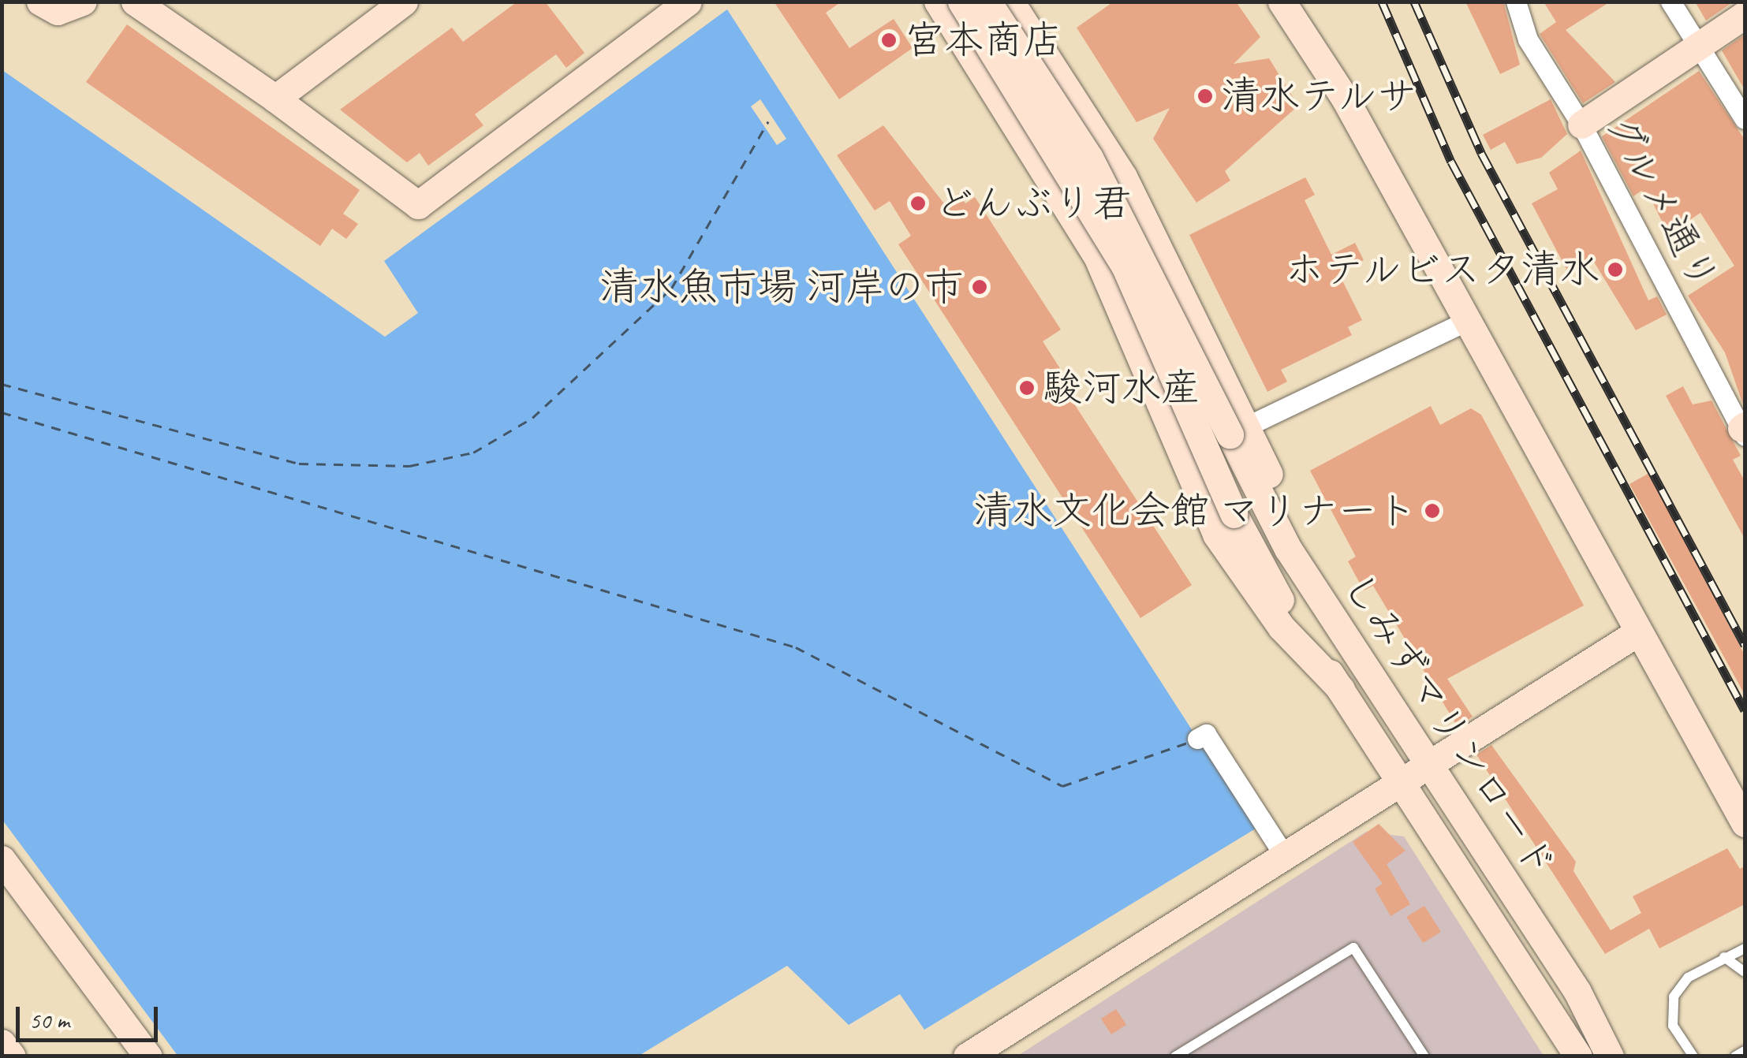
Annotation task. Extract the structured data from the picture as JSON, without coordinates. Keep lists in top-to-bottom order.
{
  "streets": {
    "street": ["グルメ通り", "しみずマリンロード"]
  },
  "places": [
    "宮本商店",
    "清水テルサ",
    "どんぶり君",
    "ホテルビスタ清水",
    "清水魚市場 河岸の市",
    "駿河水産",
    "清水文化会館 マリナート"
  ],
  "scale_bar": "50 m"
}
